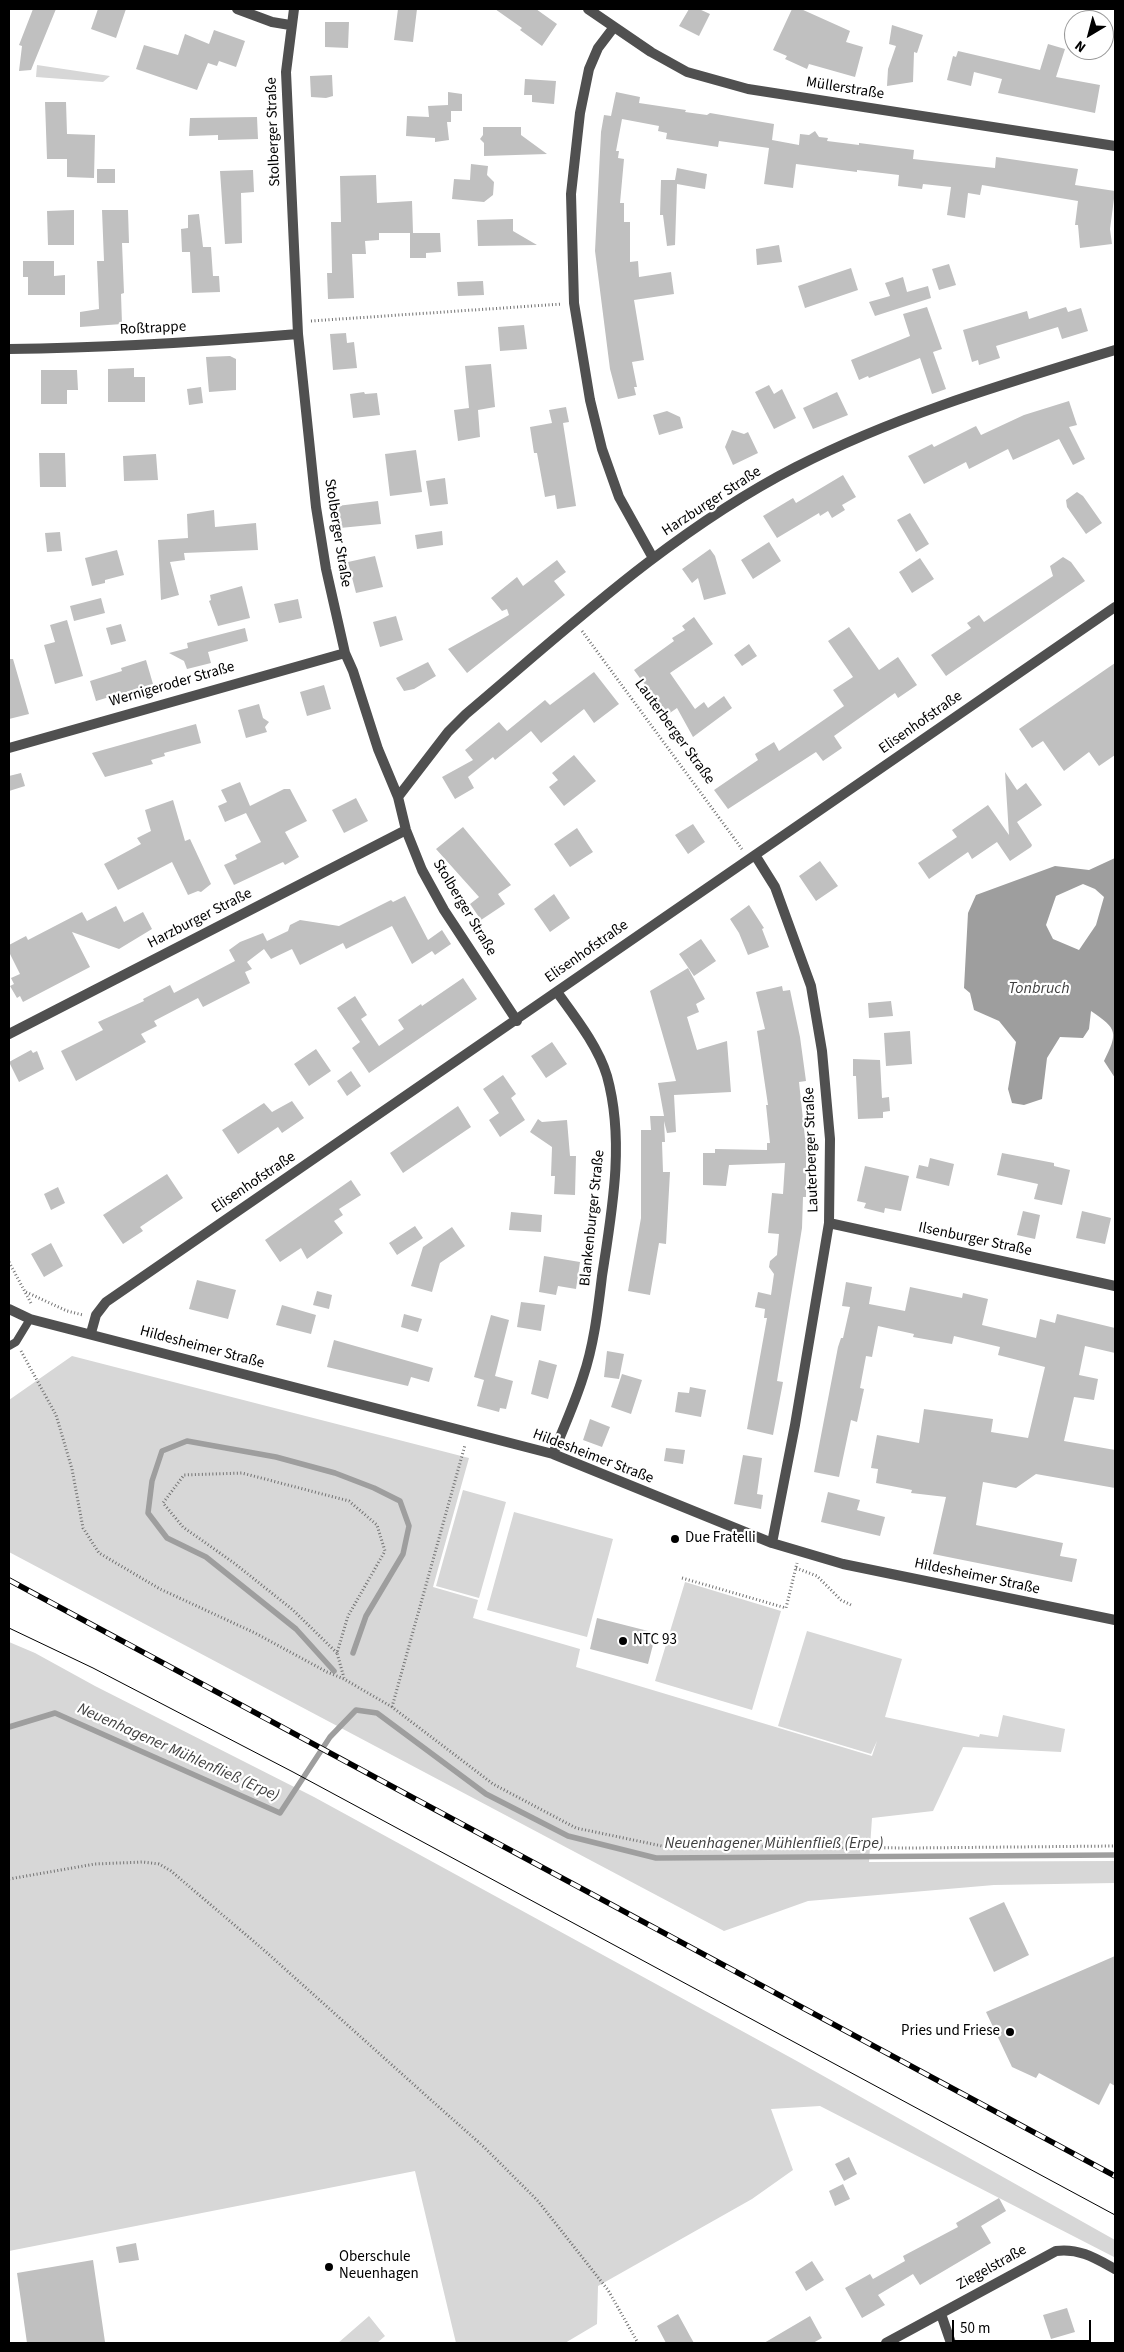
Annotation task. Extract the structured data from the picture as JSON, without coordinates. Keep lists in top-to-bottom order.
{
  "streets": {
    "street": [
      "Müllerstraße",
      "Stolberger Straße",
      "Roßtrappe",
      "Harzburger Straße",
      "Wernigeroder Straße",
      "Elisenhofstraße",
      "Lauterberger Straße",
      "Blankenburger Straße",
      "Ilsenburger Straße",
      "Hildesheimer Straße",
      "Ziegelstraße"
    ]
  },
  "crossings": [
    ["Stolberger Straße", "Roßtrappe"],
    ["Stolberger Straße", "Harzburger Straße"],
    ["Stolberger Straße", "Wernigeroder Straße"],
    ["Stolberger Straße", "Elisenhofstraße"],
    ["Harzburger Straße", "Lauterberger Straße"],
    ["Elisenhofstraße", "Lauterberger Straße"],
    ["Elisenhofstraße", "Blankenburger Straße"],
    ["Elisenhofstraße", "Hildesheimer Straße"],
    ["Lauterberger Straße", "Ilsenburger Straße"],
    ["Lauterberger Straße", "Hildesheimer Straße"],
    ["Blankenburger Straße", "Hildesheimer Straße"]
  ],
  "water": ["Tonbruch", "Neuenhagener Mühlenfließ (Erpe)"],
  "places": [
    "Due Fratelli",
    "NTC 93",
    "Pries und Friese",
    "Oberschule Neuenhagen"
  ],
  "scale_bar": "50 m",
  "north": "bottom left"
}
